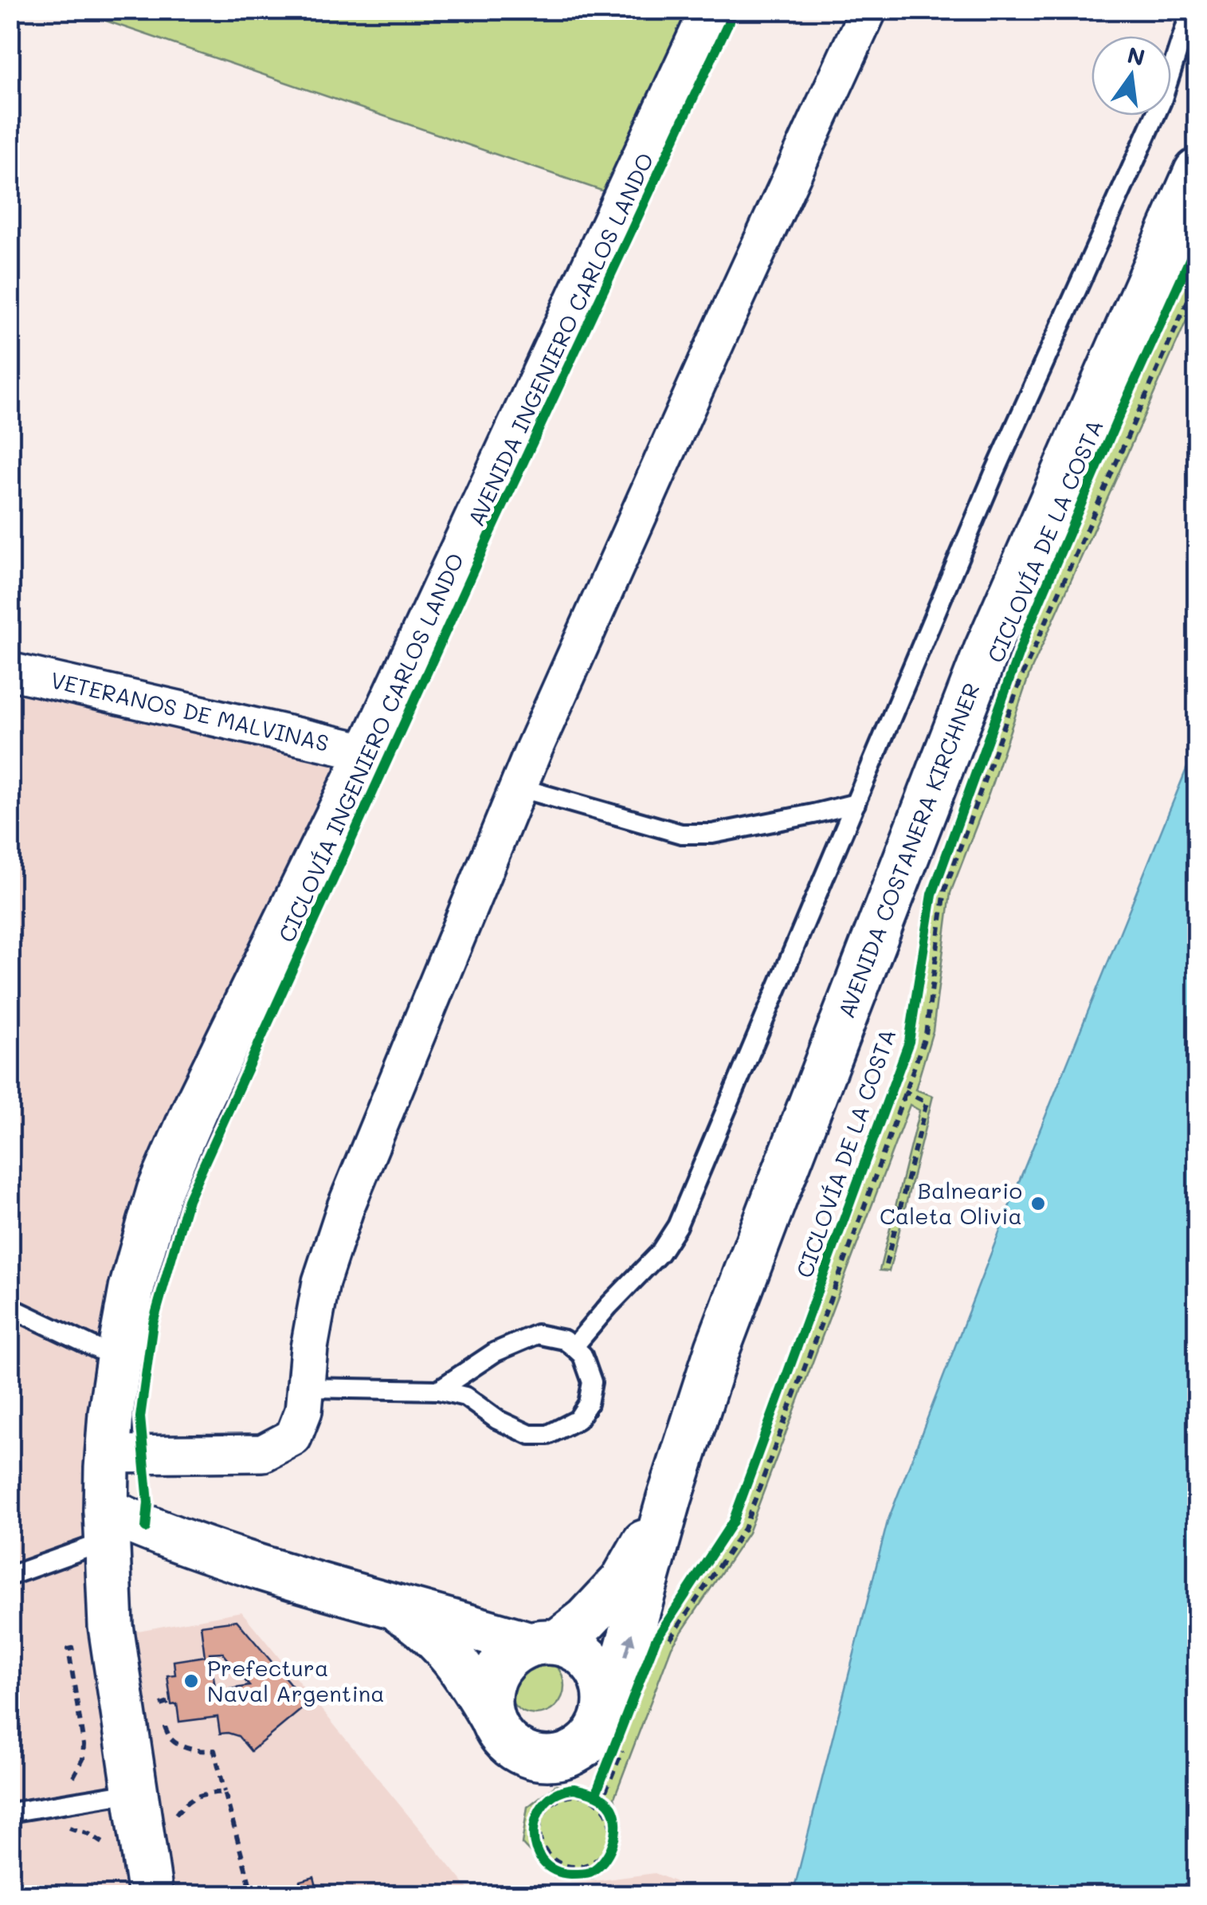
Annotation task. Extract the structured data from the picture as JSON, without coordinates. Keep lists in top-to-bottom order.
{
  "streets": {
    "street": ["AVENIDA INGENIERO CARLOS LANDO", "VETERANOS DE MALVINAS", "AVENIDA COSTANERA KIRCHNER"],
    "cycle path": ["CICLOVÍA DE LA COSTA", "CICLOVÍA INGENIERO CARLOS LANDO"]
  },
  "crossings": [
    ["AVENIDA INGENIERO CARLOS LANDO", "VETERANOS DE MALVINAS"]
  ],
  "places": ["Balneario Caleta Olivia", "Prefectura Naval Argentina"],
  "north": "top"
}
